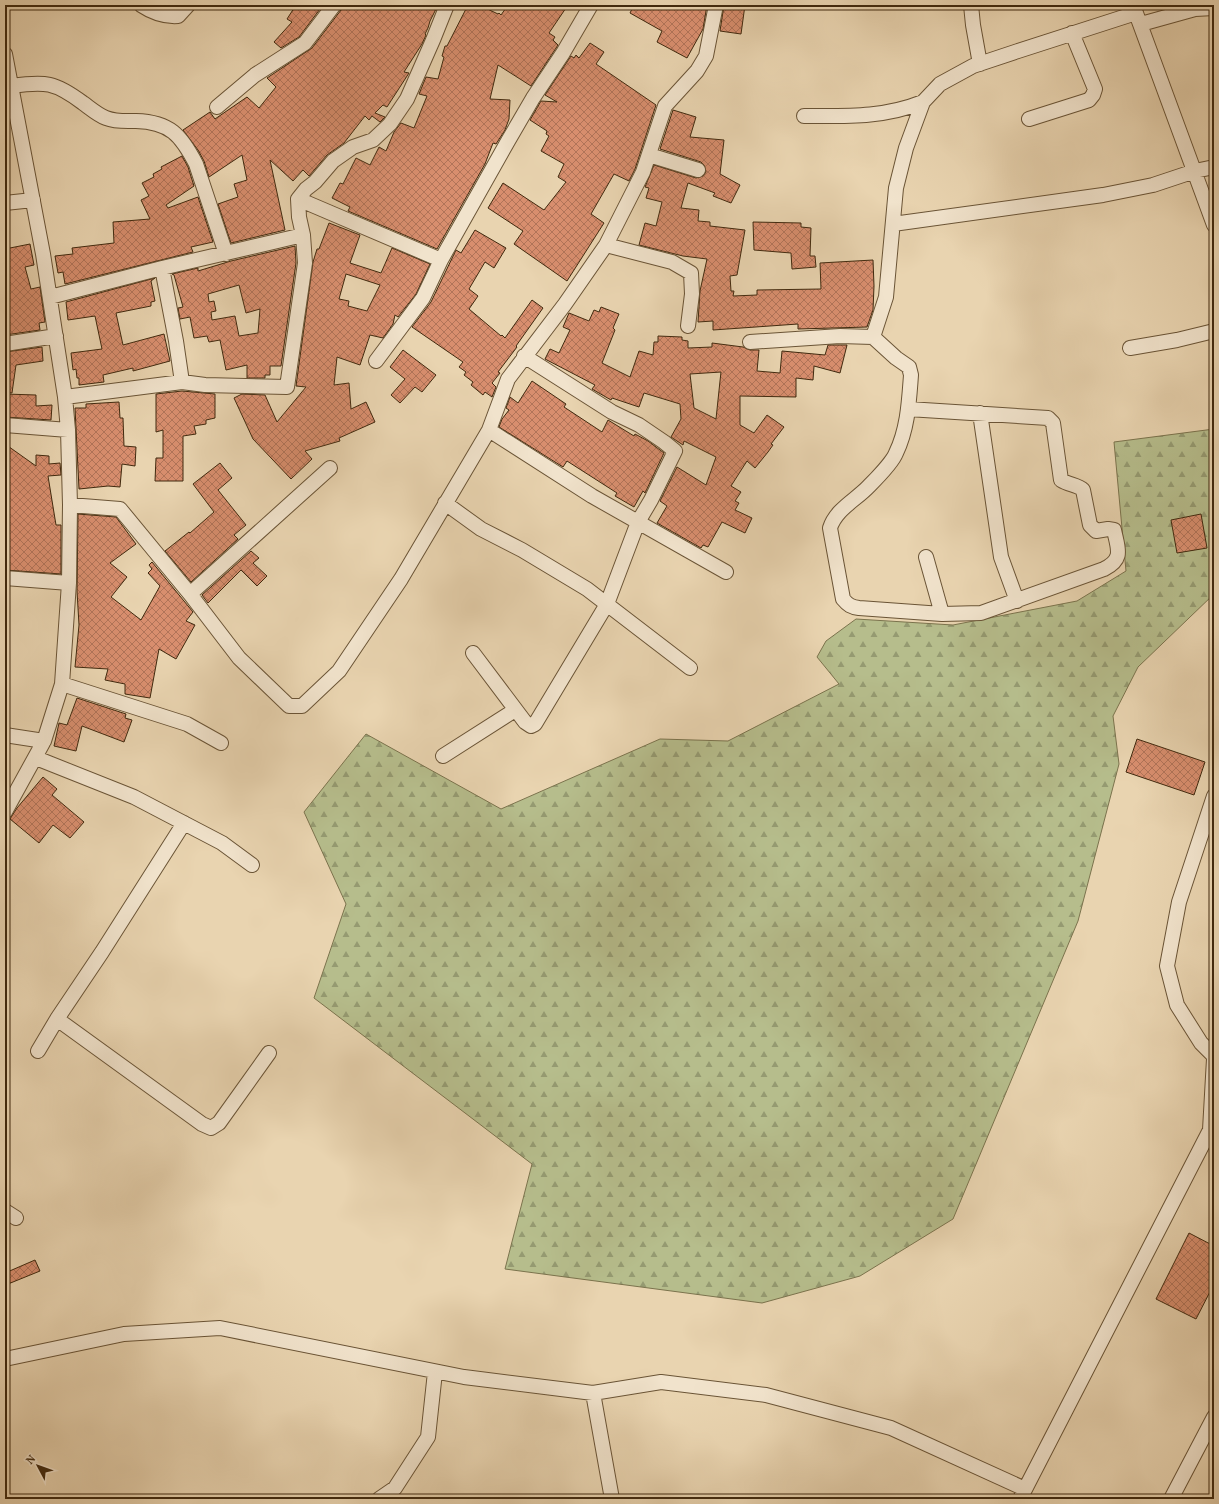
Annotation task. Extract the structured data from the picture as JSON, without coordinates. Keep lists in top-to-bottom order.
{
  "north": "top left"
}
